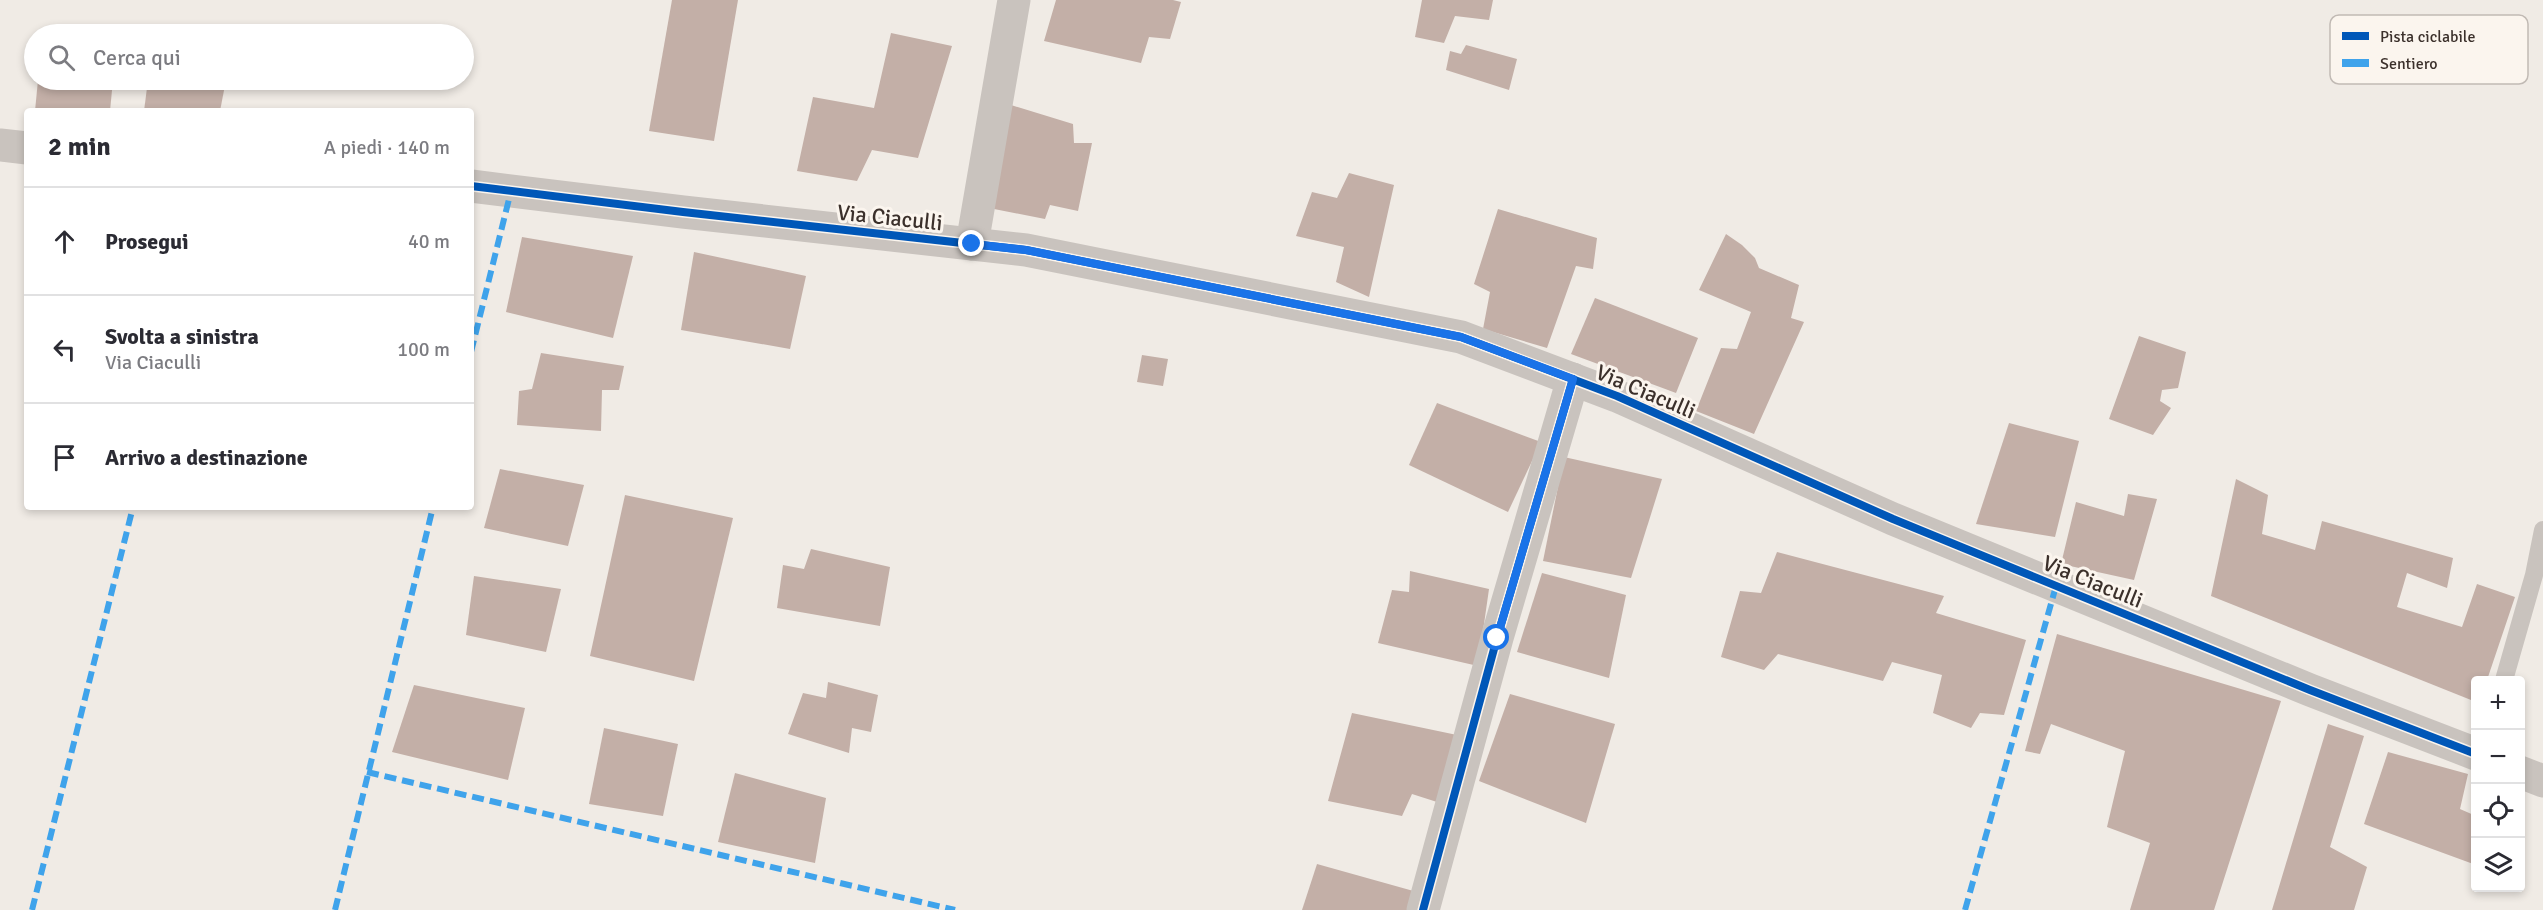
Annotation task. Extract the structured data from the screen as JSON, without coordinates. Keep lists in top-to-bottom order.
{
  "streets": {
    "street": ["Via Ciaculli"]
  },
  "legend": ["Pista ciclabile", "Sentiero"],
  "page": {
    "search": "Cerca qui",
    "heading": ["2 min", "A piedi · 140 m"],
    "list": [
      ["Prosegui", "40 m"],
      ["Svolta a sinistra", "Via Ciaculli", "100 m"],
      "Arrivo a destinazione"
    ],
    "map_buttons": ["+", "−"]
  }
}
